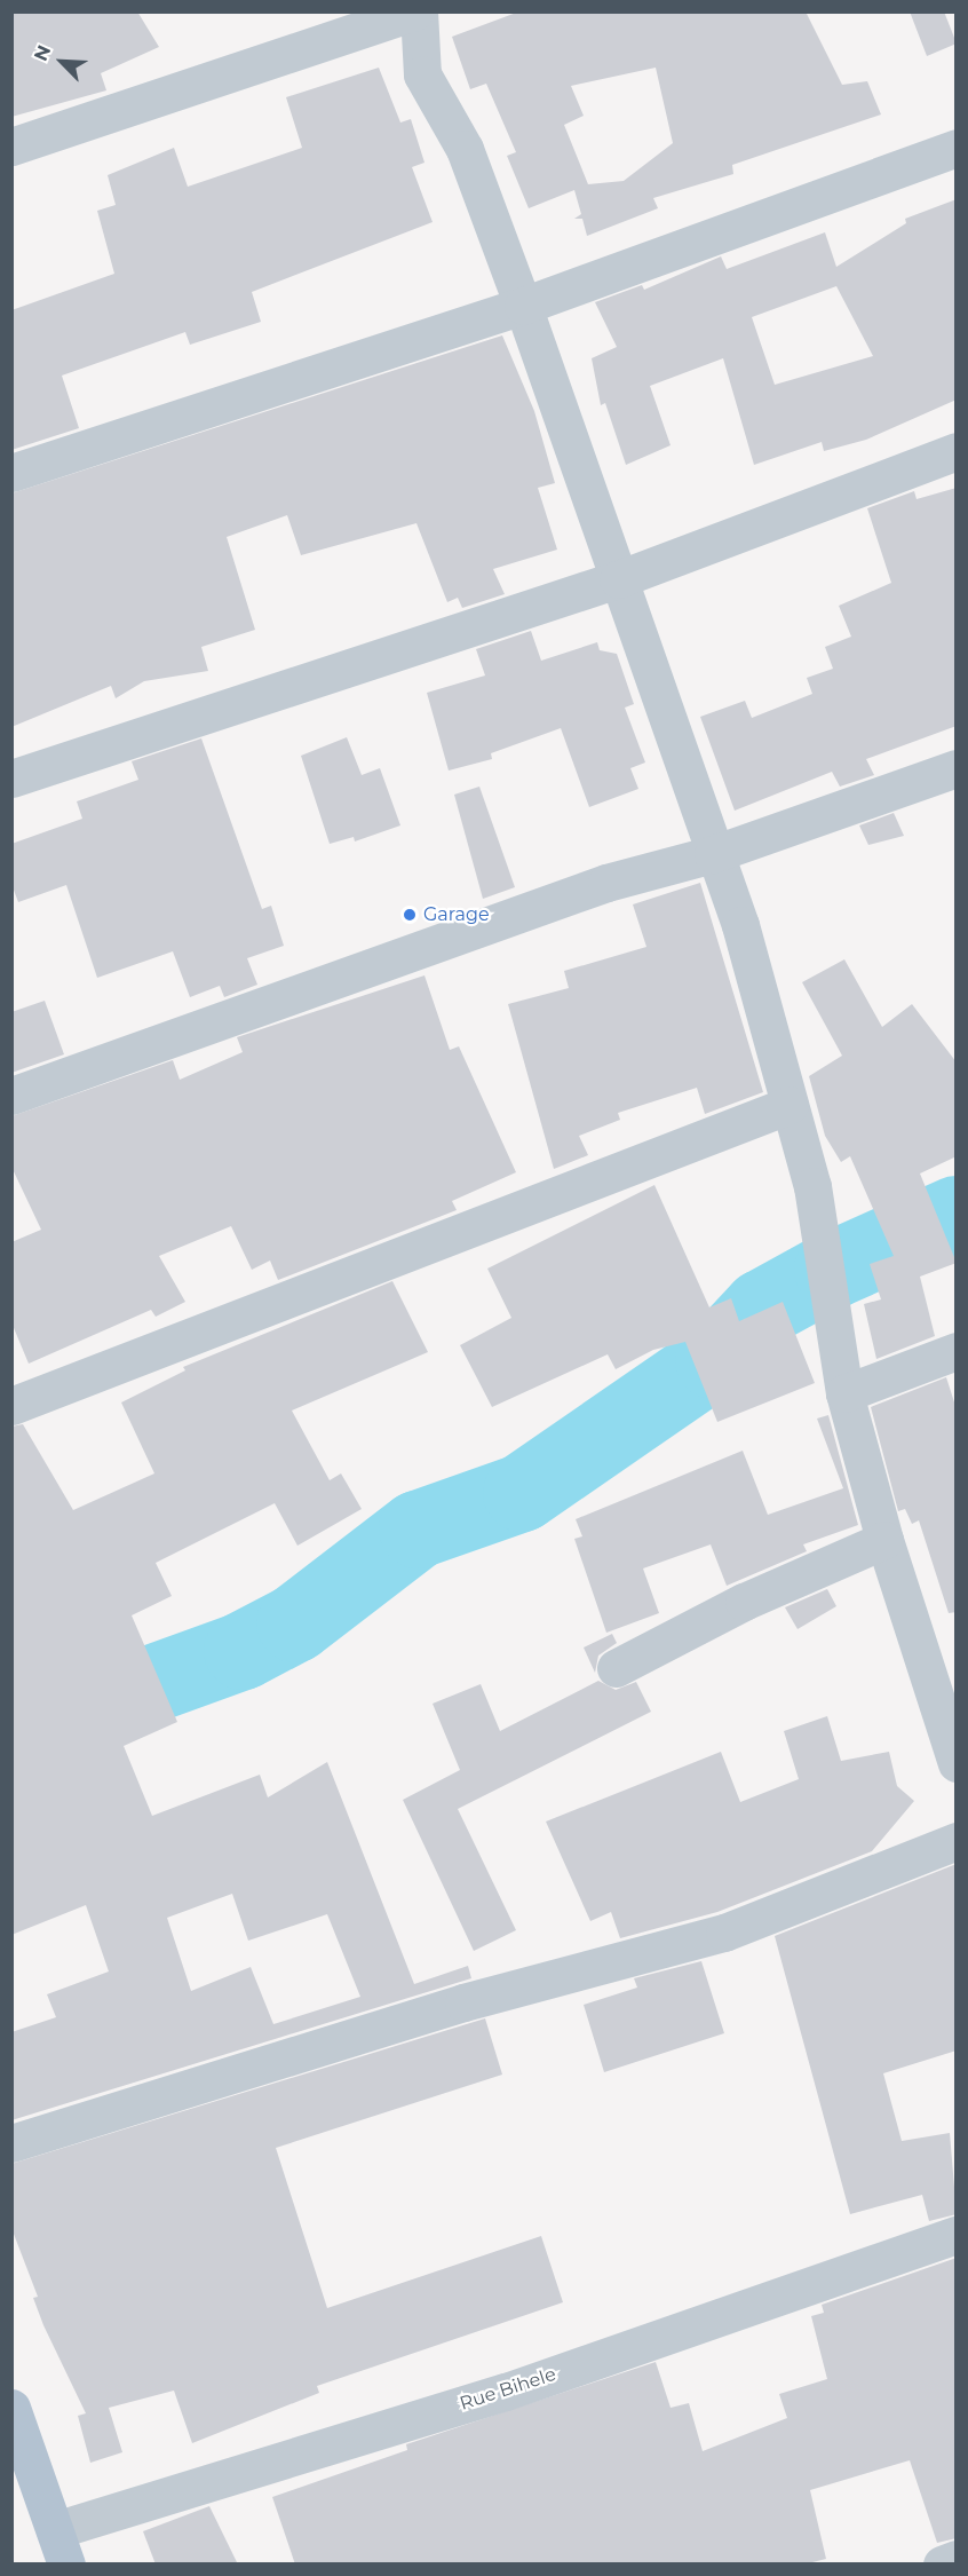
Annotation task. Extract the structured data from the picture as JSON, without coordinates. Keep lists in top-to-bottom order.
{
  "streets": {
    "street": ["Rue Bihele"]
  },
  "places": ["Garage"],
  "north": "top left"
}
